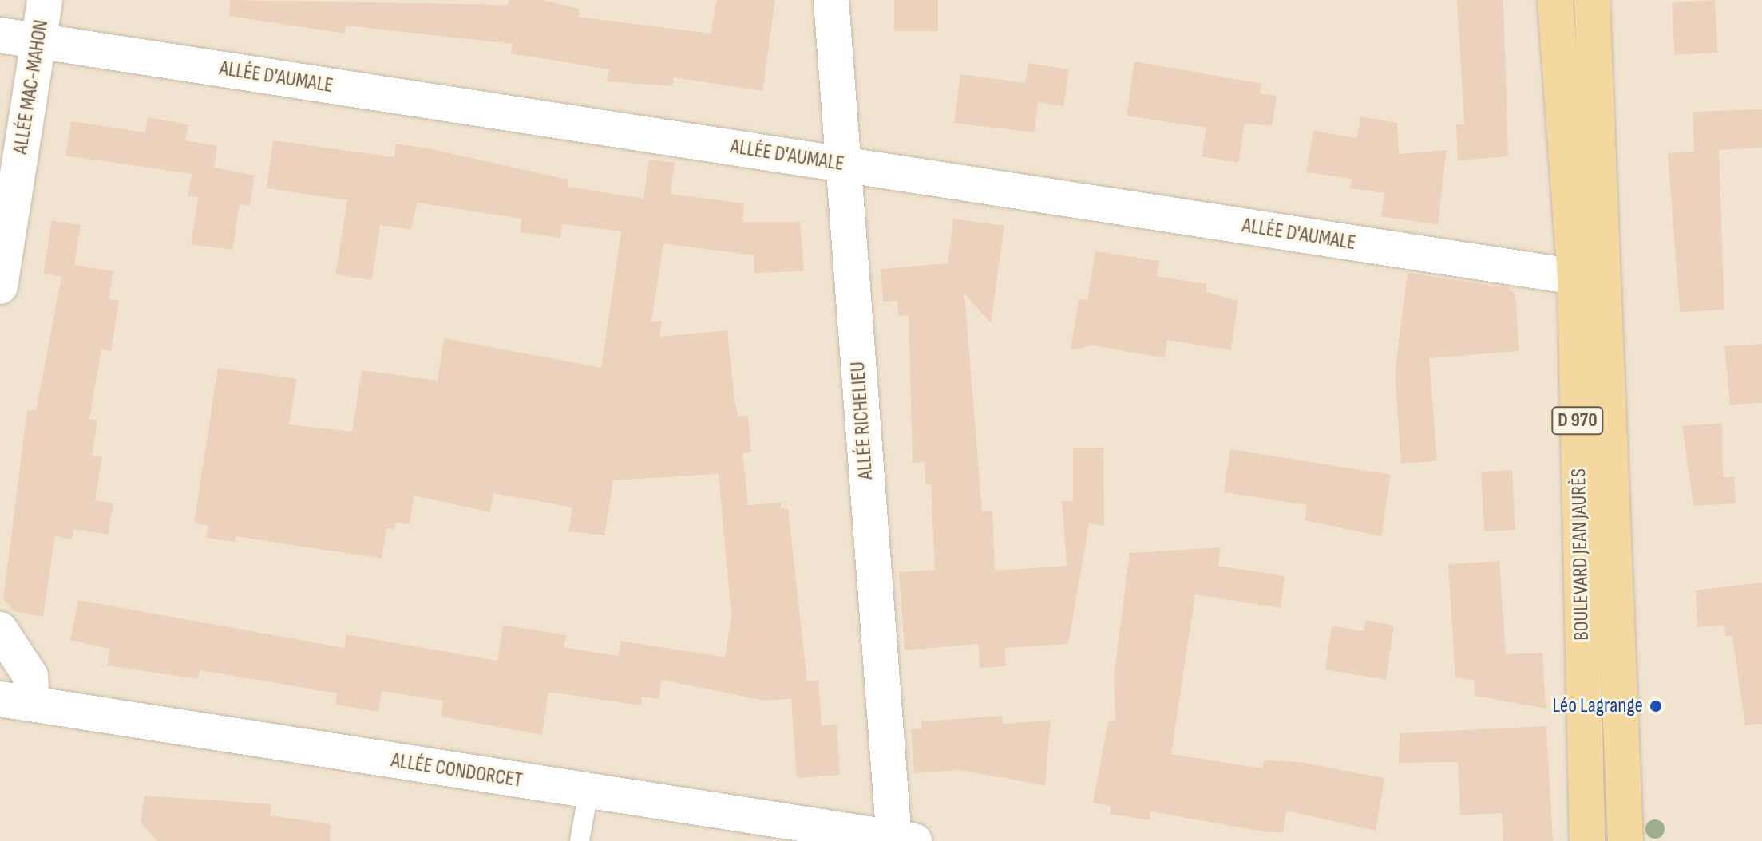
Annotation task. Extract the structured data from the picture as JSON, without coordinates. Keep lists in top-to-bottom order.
{
  "streets": {
    "main road": ["D 970", "BOULEVARD JEAN JAURÈS"],
    "street": [
      "ALLÉE D'AUMALE",
      "ALLÉE MAC-MAHON",
      "ALLÉE RICHELIEU",
      "ALLÉE CONDORCET"
    ]
  },
  "crossings": [
    ["ALLÉE D'AUMALE", "ALLÉE MAC-MAHON"],
    ["ALLÉE D'AUMALE", "ALLÉE RICHELIEU"],
    ["ALLÉE D'AUMALE", "BOULEVARD JEAN JAURÈS"],
    ["ALLÉE RICHELIEU", "ALLÉE CONDORCET"]
  ],
  "places": ["Léo Lagrange"]
}
